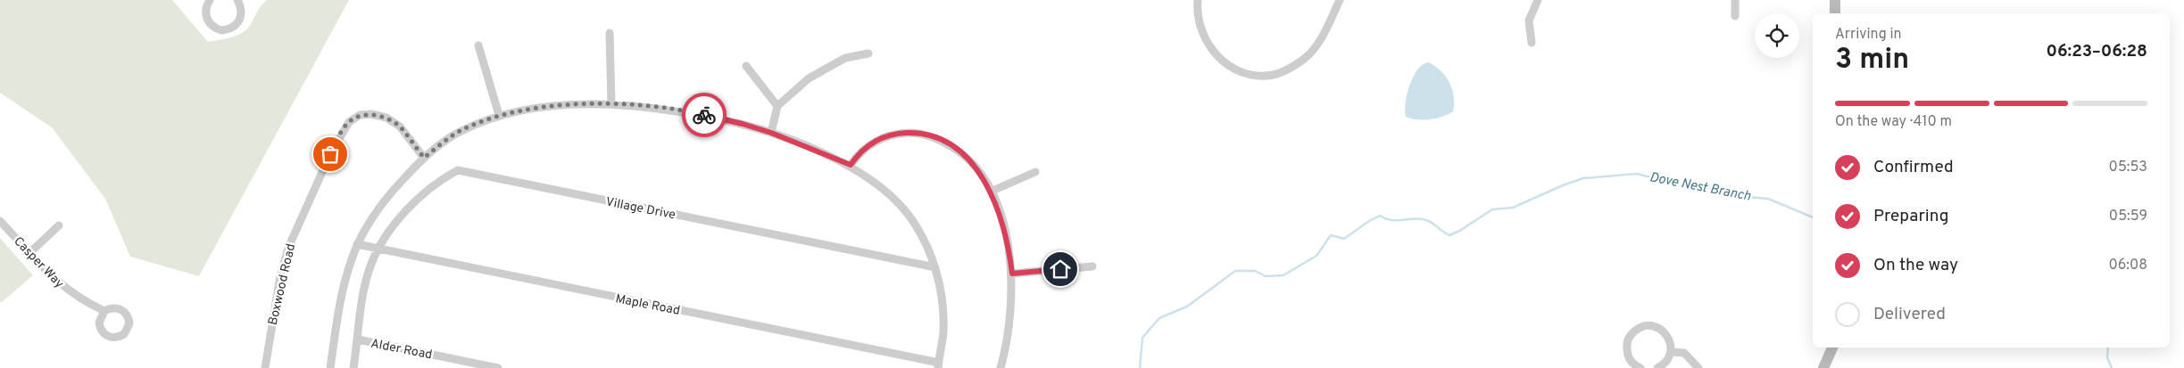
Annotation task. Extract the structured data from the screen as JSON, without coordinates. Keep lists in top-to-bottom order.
{
  "streets": {
    "street": [
      "Village Drive",
      "Casper Way",
      "Boxwood Road",
      "Maple Road",
      "Alder Road"
    ]
  },
  "crossings": [
    ["Village Drive", "Maple Road"]
  ],
  "water": ["Dove Nest Branch"],
  "page": {
    "heading": ["3 min", "Arriving in", "06:23–06:28"],
    "bar": "On the way · 410 m",
    "list": [
      ["Confirmed", "05:53"],
      ["Preparing", "05:59"],
      ["On the way", "06:08"],
      "Delivered"
    ]
  }
}
